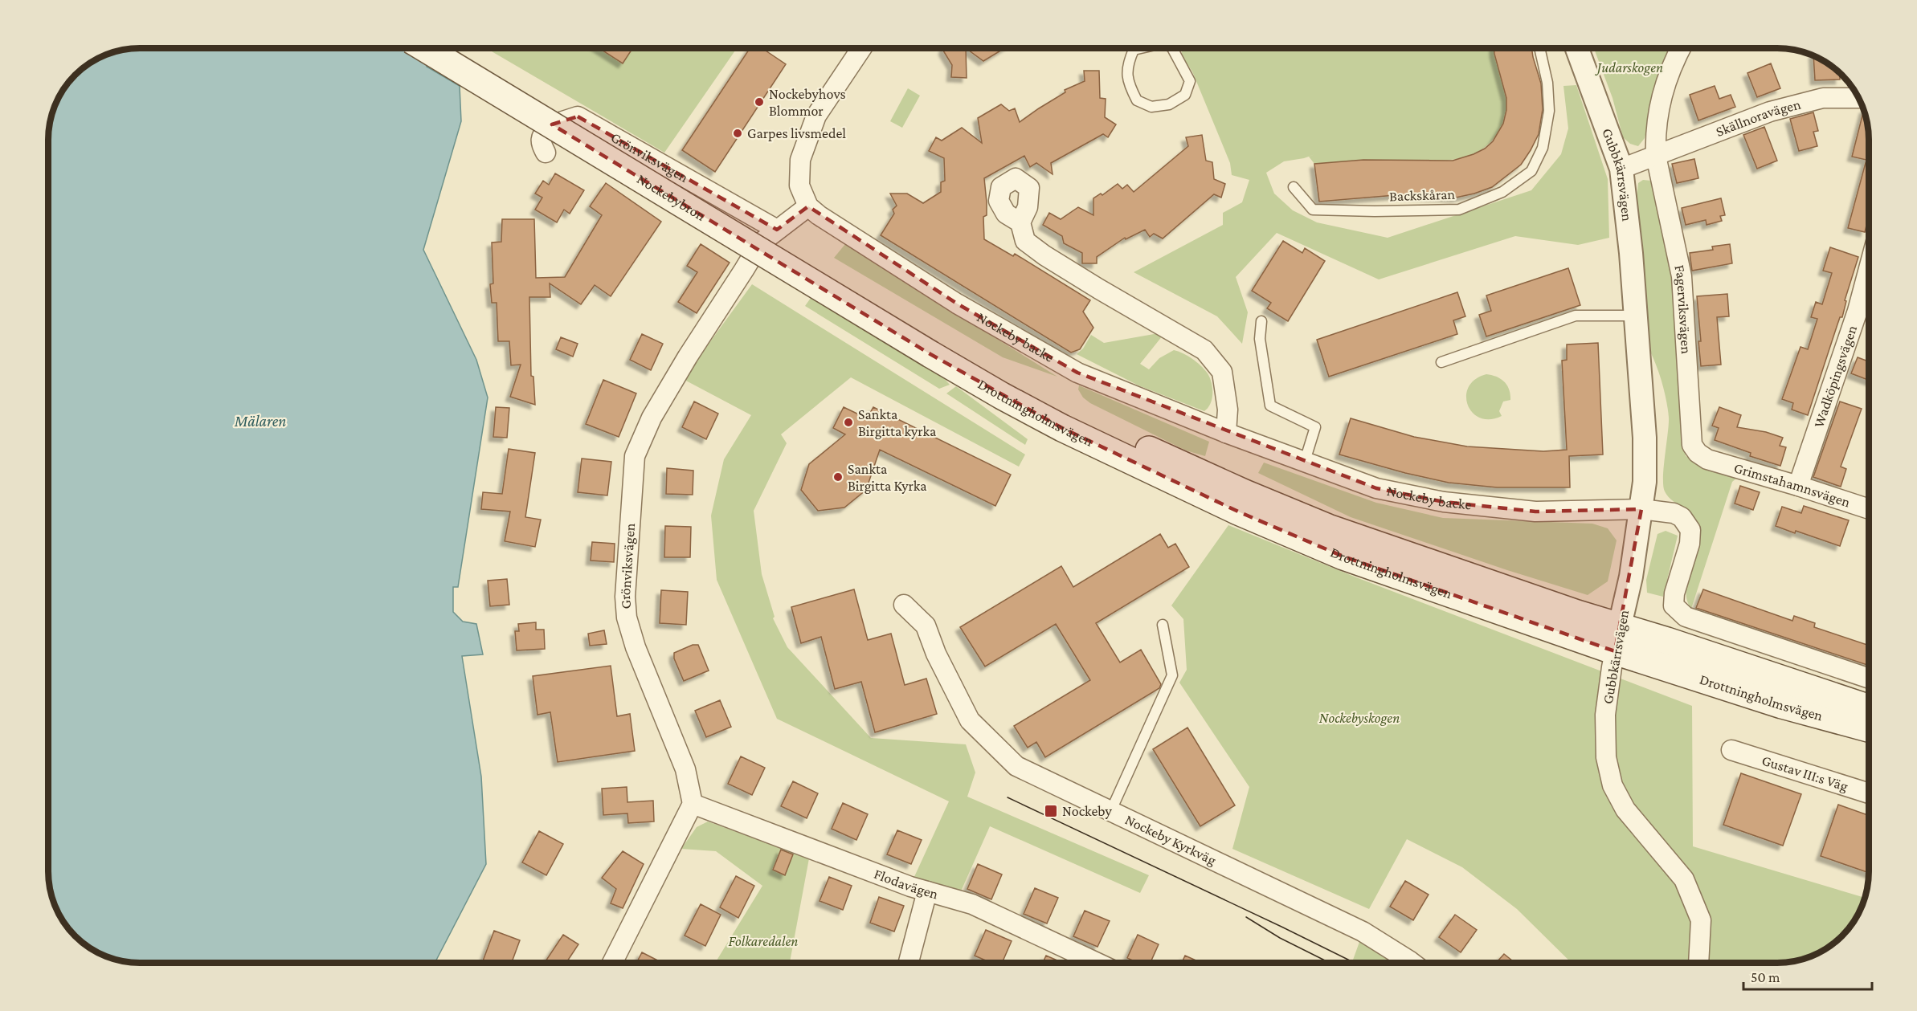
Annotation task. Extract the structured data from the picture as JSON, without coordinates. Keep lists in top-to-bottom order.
{
  "streets": {
    "main road": ["Nockebybron", "Drottningholmsvägen"],
    "street": [
      "Skällnoravägen",
      "Grönviksvägen",
      "Gubbkärrsvägen",
      "Fagerviksvägen",
      "Nockeby backe",
      "Wadköpingsvägen",
      "Grimstahamnsvägen",
      "Gustav III:s Väg",
      "Nockeby Kyrkväg",
      "Flodavägen"
    ],
    "lane": ["Backskåran"]
  },
  "crossings": [
    ["Skällnoravägen", "Fagerviksvägen"],
    ["Grönviksvägen", "Nockeby backe"],
    ["Grönviksvägen", "Flodavägen"],
    ["Gubbkärrsvägen", "Nockeby backe"],
    ["Gubbkärrsvägen", "Drottningholmsvägen"],
    ["Nockebybron", "Drottningholmsvägen"],
    ["Fagerviksvägen", "Grimstahamnsvägen"],
    ["Wadköpingsvägen", "Grimstahamnsvägen"]
  ],
  "water": ["Mälaren"],
  "parks": ["Judarskogen", "Nockebyskogen", "Folkaredalen"],
  "places": {
    "other": [
      "Nockebyhovs Blommor",
      "Garpes livsmedel",
      "Sankta Birgitta kyrka",
      "Sankta Birgitta Kyrka"
    ],
    "transit": ["Nockeby"]
  },
  "scale_bar": "50 m"
}
